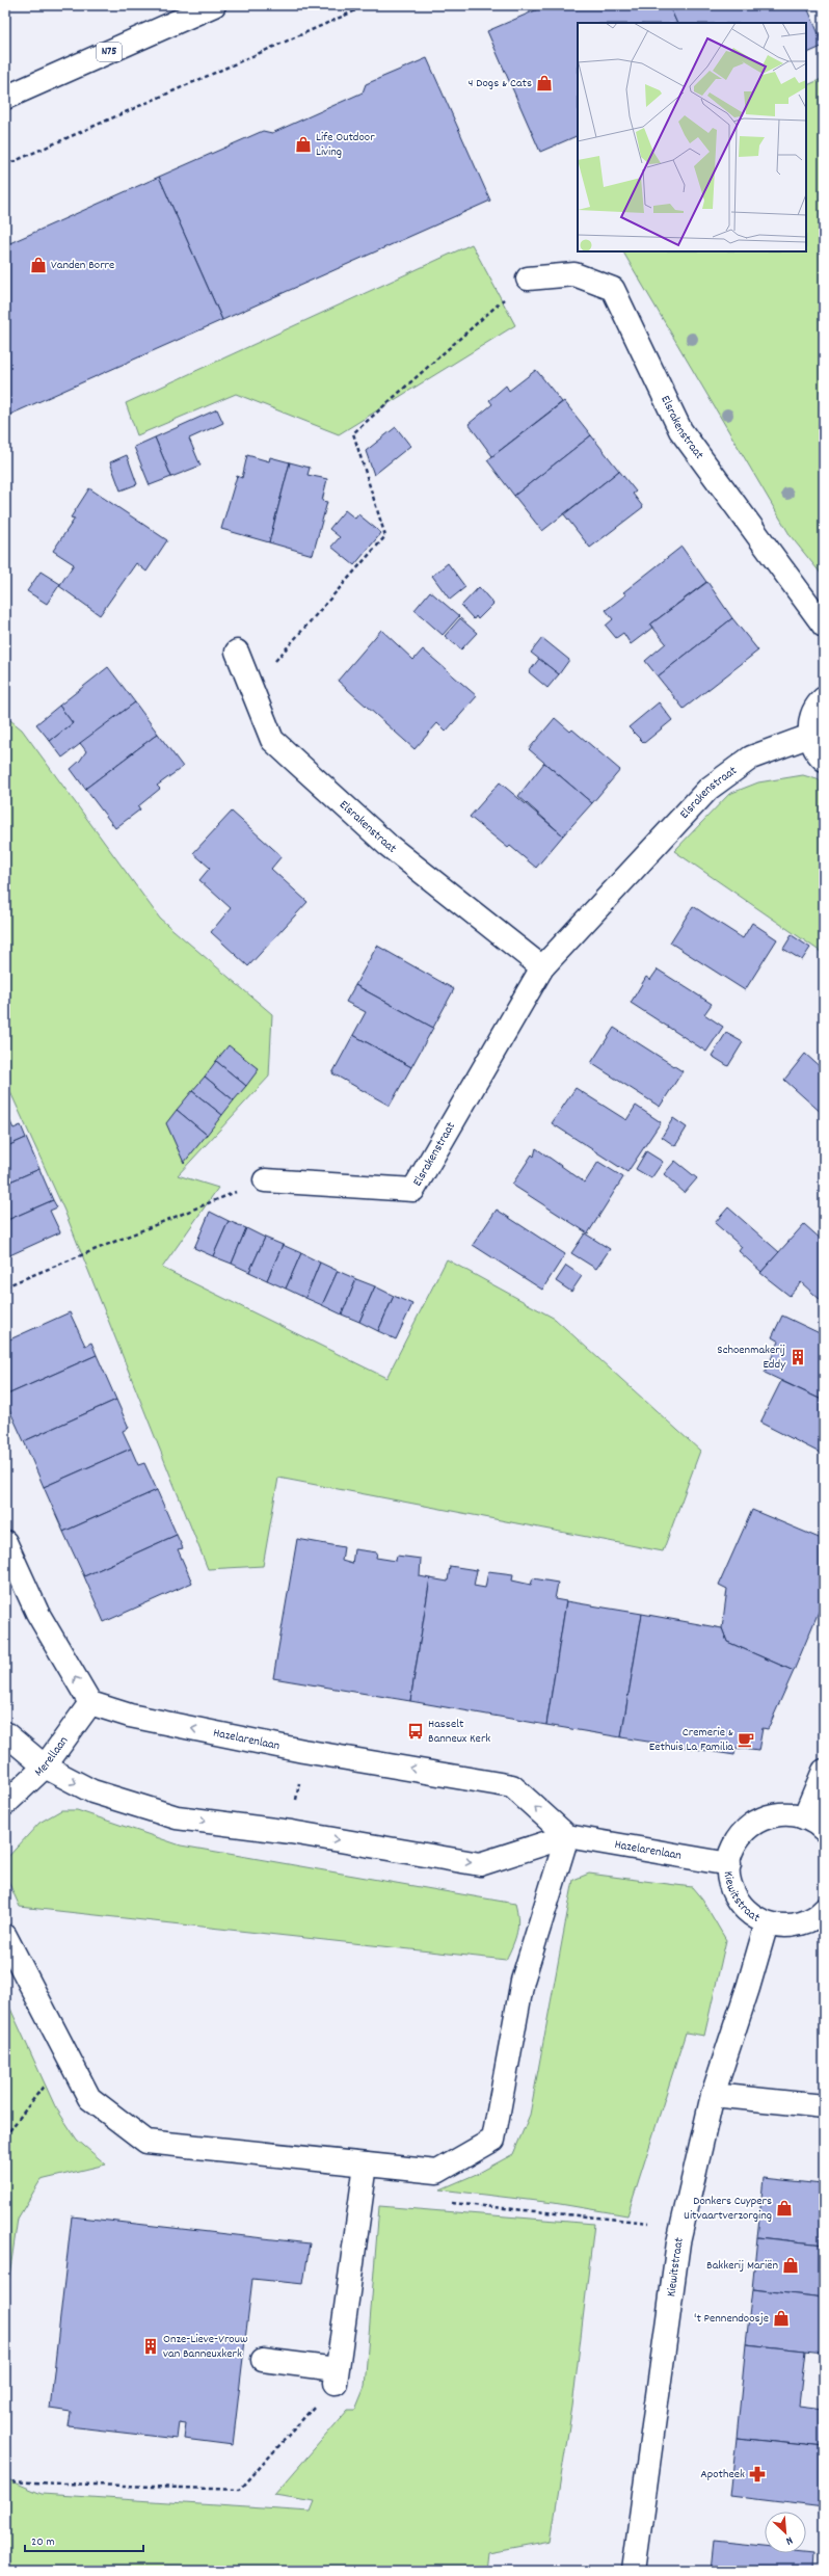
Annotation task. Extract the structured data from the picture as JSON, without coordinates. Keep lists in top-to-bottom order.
{
  "streets": {
    "street": [
      "N75",
      "Elsrakenstraat",
      "Hazelarenlaan",
      "Merellaan",
      "Kiewitstraat"
    ]
  },
  "crossings": [
    ["Hazelarenlaan", "Merellaan"],
    ["Hazelarenlaan", "Kiewitstraat"]
  ],
  "places": {
    "shop": [
      "4 Dogs & Cats",
      "Life Outdoor Living",
      "Vanden Borre",
      "Donkers Cuypers Uitvaartverzorging",
      "Bakkerij Mariën",
      "'t Pennendoosje"
    ],
    "building": ["Schoenmakerij Eddy", "Onze-Lieve-Vrouw van Banneuxkerk"],
    "bus stop": ["Hasselt Banneux Kerk"],
    "cafe": ["Cremerie & Eethuis La Familia"],
    "pharmacy": ["Apotheek"]
  },
  "scale_bar": "20 m",
  "north": "bottom right"
}
